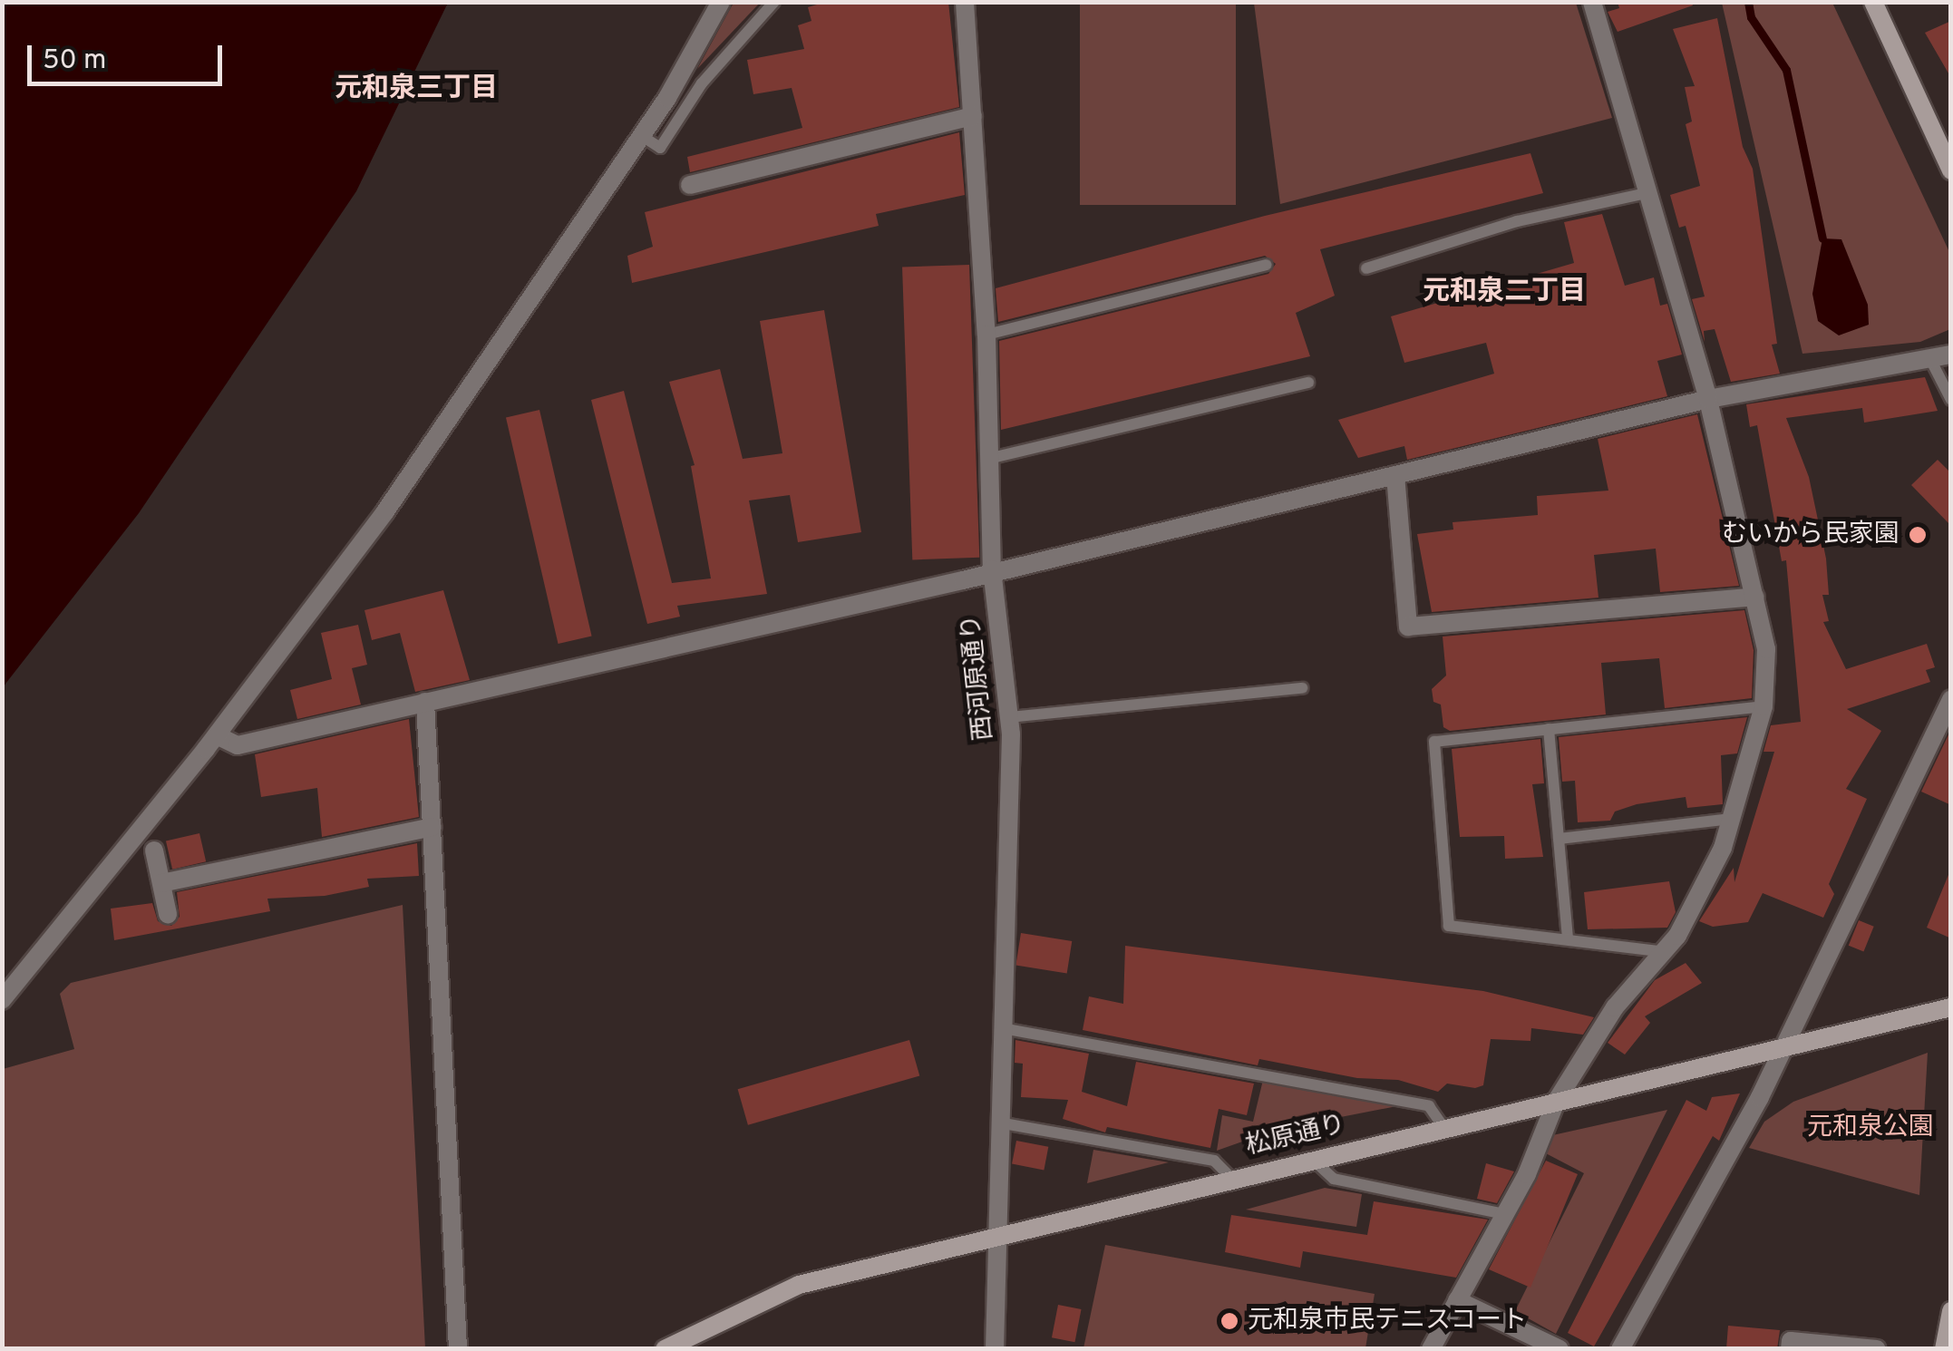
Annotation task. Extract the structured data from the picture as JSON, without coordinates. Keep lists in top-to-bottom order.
{
  "streets": {
    "main road": ["松原通り"],
    "street": ["西河原通り"]
  },
  "crossings": [
    ["西河原通り", "松原通り"]
  ],
  "districts": ["元和泉三丁目", "元和泉二丁目"],
  "parks": ["元和泉公園"],
  "places": ["むいから民家園", "元和泉市民テニスコート"],
  "scale_bar": "50 m"
}
